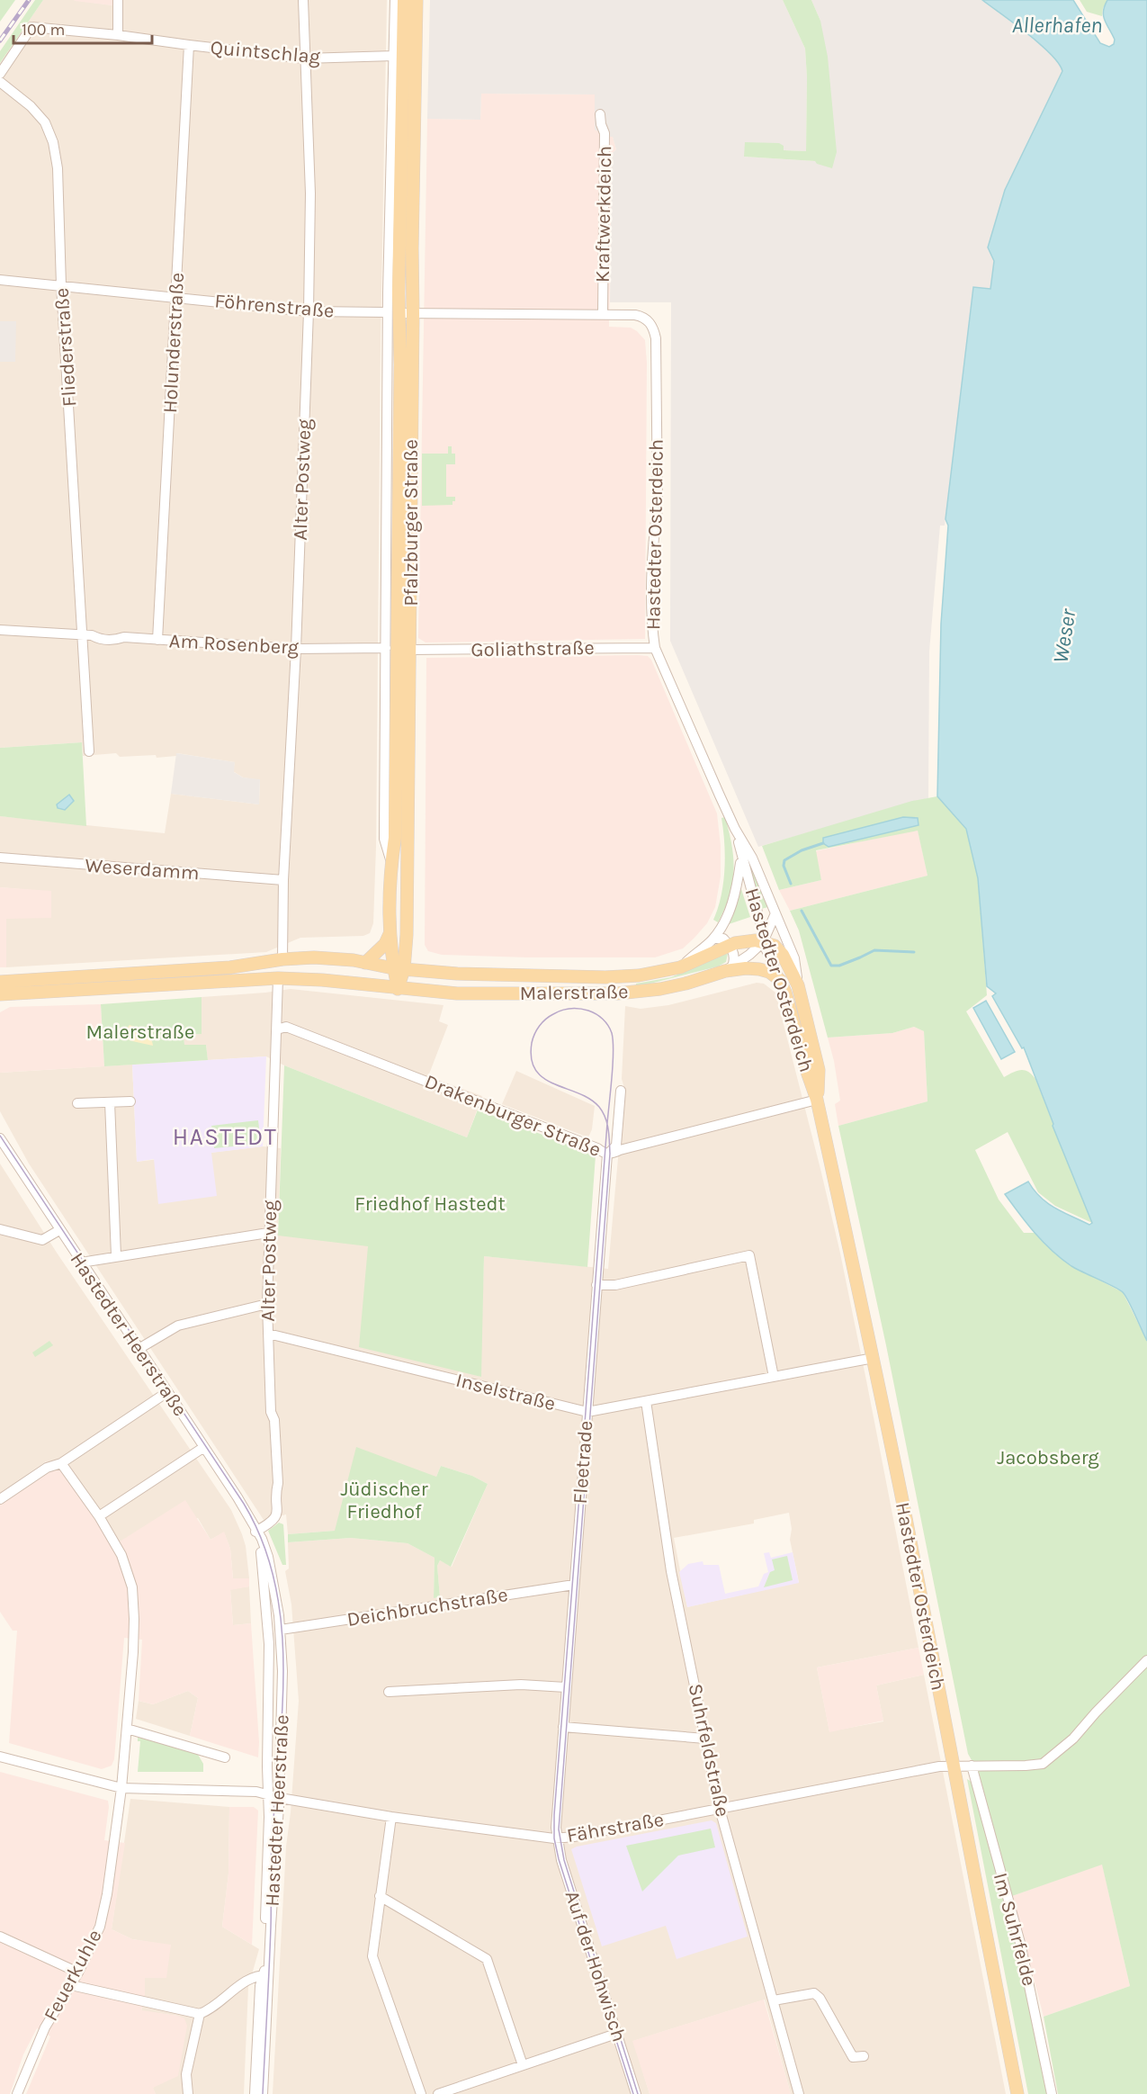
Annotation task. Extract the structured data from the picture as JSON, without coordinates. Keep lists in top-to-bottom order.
{
  "streets": {
    "main road": ["Pfalzburger Straße", "Hastedter Osterdeich", "Malerstraße"],
    "street": [
      "Quintschlag",
      "Kraftwerkdeich",
      "Föhrenstraße",
      "Holunderstraße",
      "Fliederstraße",
      "Alter Postweg",
      "Am Rosenberg",
      "Goliathstraße",
      "Weserdamm",
      "Drakenburger Straße",
      "Hastedter Heerstraße",
      "Inselstraße",
      "Fleetrade",
      "Deichbruchstraße",
      "Suhrfeldstraße",
      "Fährstraße",
      "Im Suhrfelde",
      "Auf der Hohwisch",
      "Feuerkuhle"
    ]
  },
  "crossings": [
    ["Quintschlag", "Holunderstraße"],
    ["Quintschlag", "Alter Postweg"],
    ["Quintschlag", "Pfalzburger Straße"],
    ["Kraftwerkdeich", "Föhrenstraße"],
    ["Föhrenstraße", "Holunderstraße"],
    ["Föhrenstraße", "Fliederstraße"],
    ["Föhrenstraße", "Alter Postweg"],
    ["Föhrenstraße", "Pfalzburger Straße"],
    ["Föhrenstraße", "Hastedter Osterdeich"],
    ["Holunderstraße", "Am Rosenberg"],
    ["Fliederstraße", "Am Rosenberg"],
    ["Alter Postweg", "Am Rosenberg"],
    ["Alter Postweg", "Weserdamm"],
    ["Alter Postweg", "Malerstraße"],
    ["Alter Postweg", "Drakenburger Straße"],
    ["Alter Postweg", "Hastedter Heerstraße"],
    ["Alter Postweg", "Inselstraße"],
    ["Pfalzburger Straße", "Am Rosenberg"],
    ["Pfalzburger Straße", "Goliathstraße"],
    ["Pfalzburger Straße", "Malerstraße"],
    ["Hastedter Osterdeich", "Goliathstraße"],
    ["Hastedter Osterdeich", "Malerstraße"],
    ["Hastedter Osterdeich", "Drakenburger Straße"],
    ["Hastedter Osterdeich", "Inselstraße"],
    ["Hastedter Osterdeich", "Fährstraße"],
    ["Drakenburger Straße", "Fleetrade"],
    ["Hastedter Heerstraße", "Deichbruchstraße"],
    ["Hastedter Heerstraße", "Fährstraße"],
    ["Inselstraße", "Fleetrade"],
    ["Inselstraße", "Suhrfeldstraße"],
    ["Fleetrade", "Deichbruchstraße"],
    ["Fleetrade", "Fährstraße"],
    ["Fleetrade", "Auf der Hohwisch"],
    ["Suhrfeldstraße", "Fährstraße"],
    ["Fährstraße", "Im Suhrfelde"],
    ["Fährstraße", "Auf der Hohwisch"],
    ["Fährstraße", "Feuerkuhle"]
  ],
  "districts": ["HASTEDT"],
  "water": ["Allerhafen", "Weser"],
  "parks": [
    "Malerstraße",
    "Friedhof Hastedt",
    "Jacobsberg",
    "Jüdischer Friedhof"
  ],
  "scale_bar": "100 m"
}
